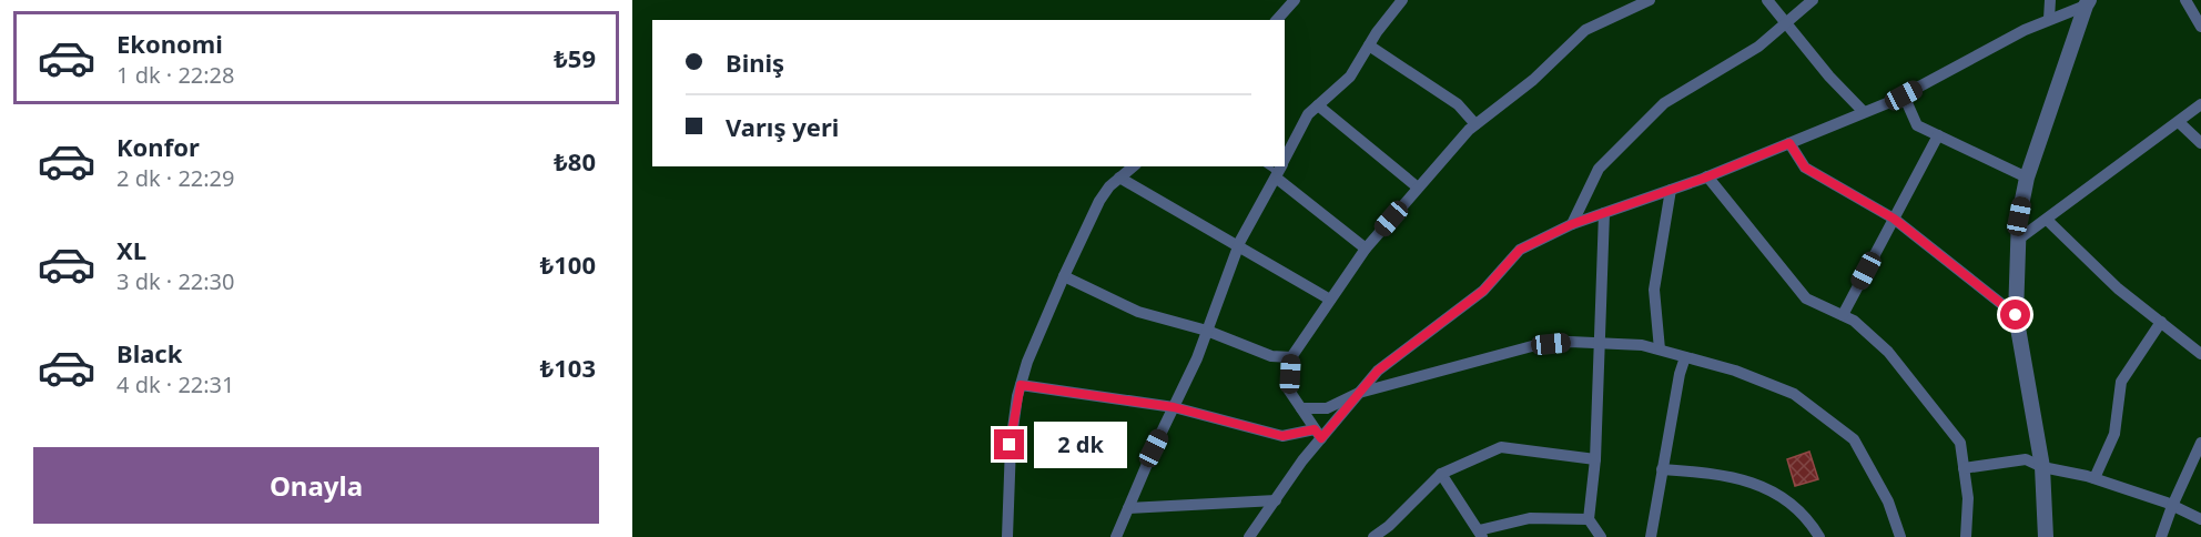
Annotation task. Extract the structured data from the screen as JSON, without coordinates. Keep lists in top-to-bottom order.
{
  "page": {
    "list": [
      {
        "name": "Ekonomi",
        "note": "1 dk · 22:28",
        "value": "₺59"
      },
      {
        "name": "Konfor",
        "note": "2 dk · 22:29",
        "value": "₺80"
      },
      {
        "name": "XL",
        "note": "3 dk · 22:30",
        "value": "₺100"
      },
      {
        "name": "Black",
        "note": "4 dk · 22:31",
        "value": "₺103"
      }
    ],
    "banner": ["Biniş", "Varış yeri"],
    "bubble": "2 dk",
    "buttons": "Onayla"
  }
}
